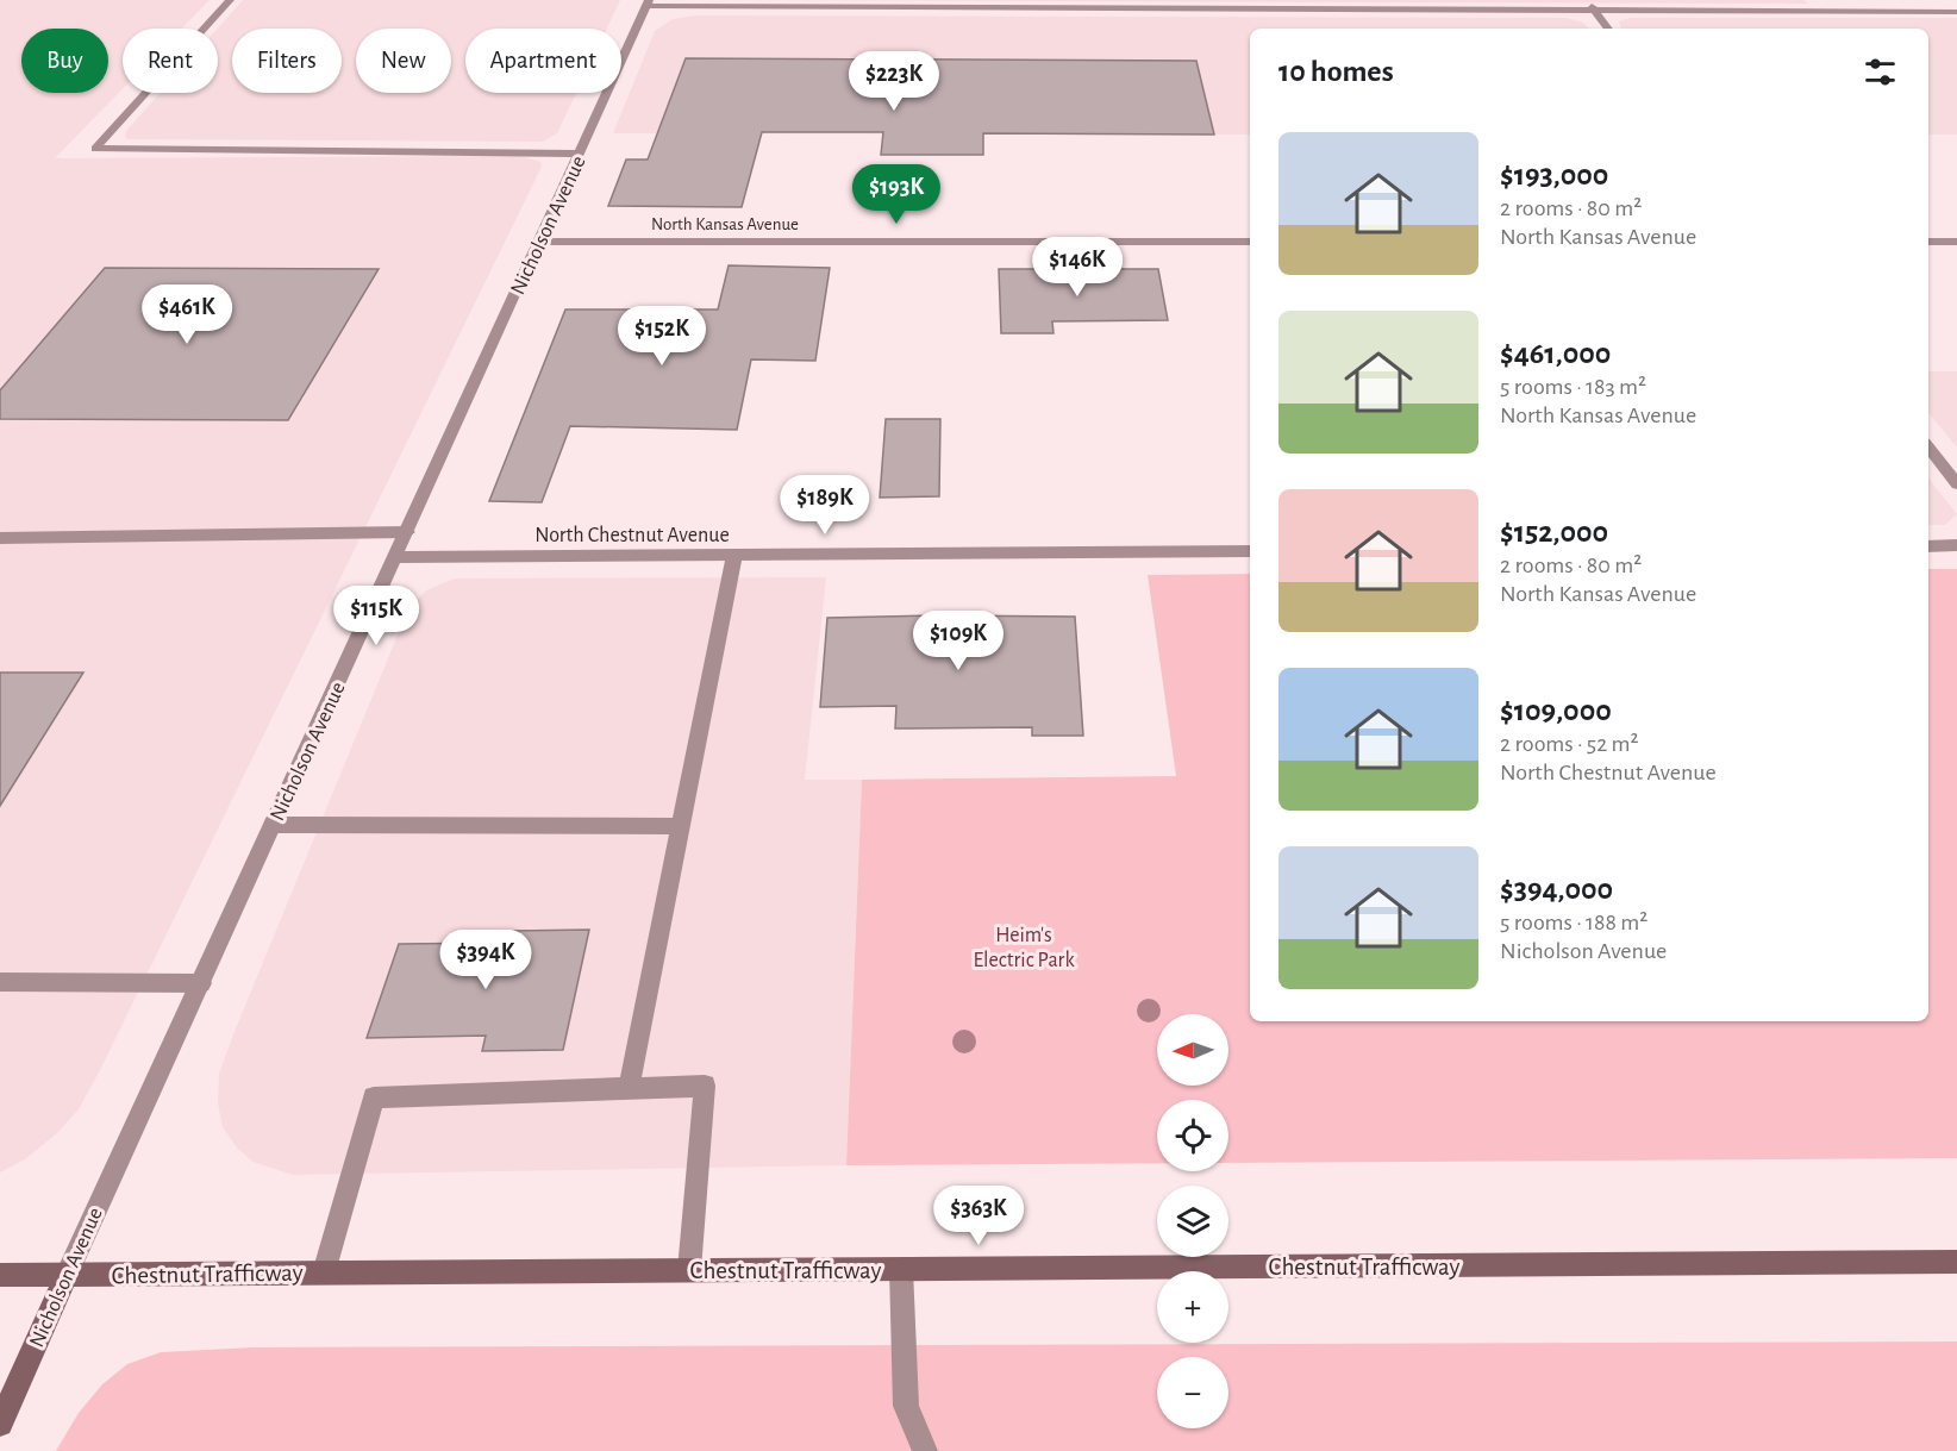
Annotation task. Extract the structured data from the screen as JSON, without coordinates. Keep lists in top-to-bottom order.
{
  "streets": {
    "street": [
      "North Kansas Avenue",
      "Nicholson Avenue",
      "North Chestnut Avenue",
      "Chestnut Trafficway"
    ]
  },
  "crossings": [
    ["North Kansas Avenue", "Nicholson Avenue"],
    ["Nicholson Avenue", "North Chestnut Avenue"],
    ["Nicholson Avenue", "Chestnut Trafficway"]
  ],
  "parks": ["Heim's Electric Park"],
  "north": "left",
  "page": {
    "chip": [
      "Buy",
      "Rent",
      "Filters",
      "New",
      "Apartment"
    ],
    "heading": "10 homes",
    "price": [
      "$223K",
      "$193K",
      "$146K",
      "$461K",
      "$152K",
      "$189K",
      "$115K",
      "$109K",
      "$394K",
      "$363K"
    ],
    "list": [
      {
        "name": "$193,000",
        "note": "2 rooms · 80 m² · North Kansas Avenue"
      },
      {
        "name": "$461,000",
        "note": "5 rooms · 183 m² · North Kansas Avenue"
      },
      {
        "name": "$152,000",
        "note": "2 rooms · 80 m² · North Kansas Avenue"
      },
      {
        "name": "$109,000",
        "note": "2 rooms · 52 m² · North Chestnut Avenue"
      },
      {
        "name": "$394,000",
        "note": "5 rooms · 188 m² · Nicholson Avenue"
      }
    ],
    "map_buttons": ["+", "−"]
  }
}
